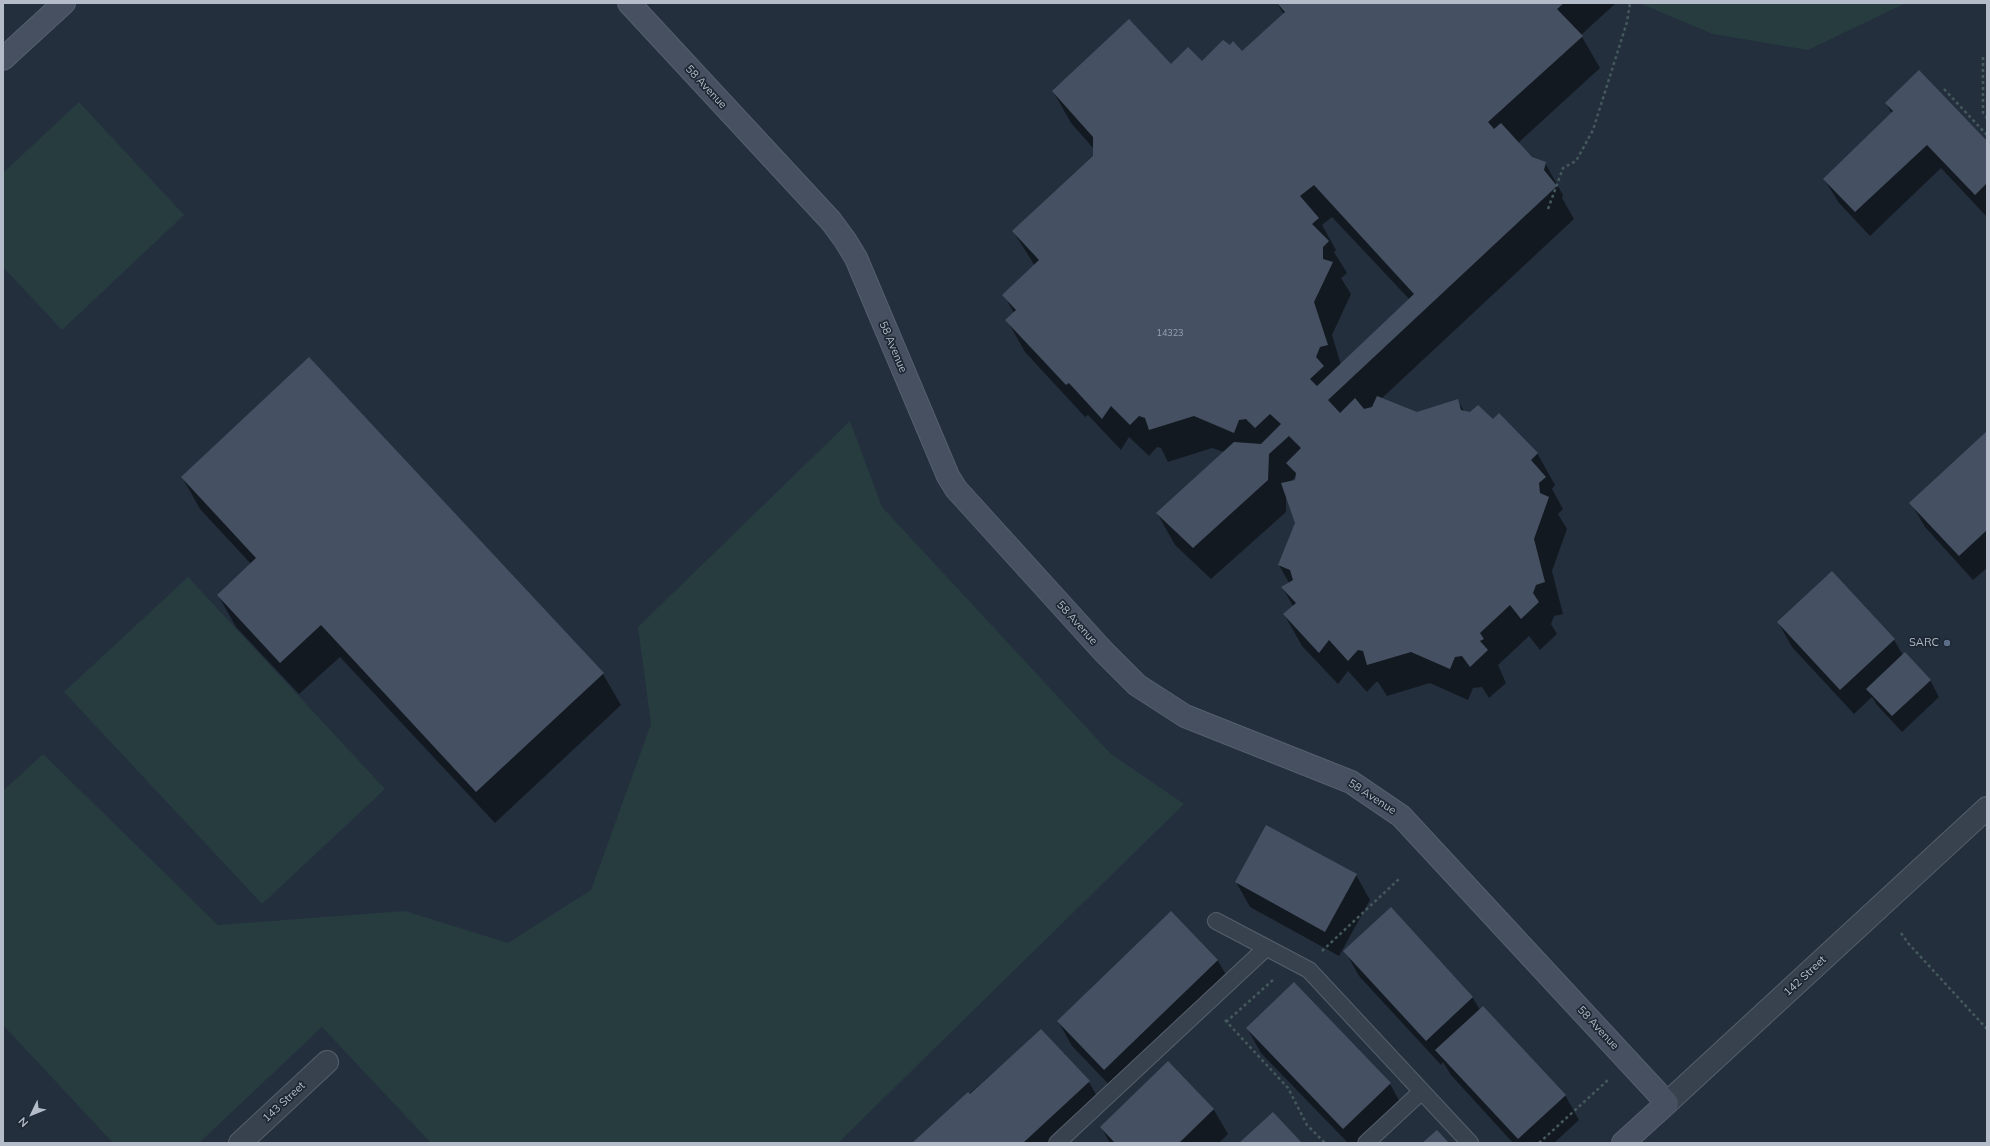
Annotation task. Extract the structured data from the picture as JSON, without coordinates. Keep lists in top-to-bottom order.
{
  "streets": {
    "street": ["58 Avenue", "142 Street", "143 Street"]
  },
  "crossings": [
    ["58 Avenue", "142 Street"]
  ],
  "places": ["SARC"],
  "house_numbers": ["14323"],
  "north": "bottom left"
}
